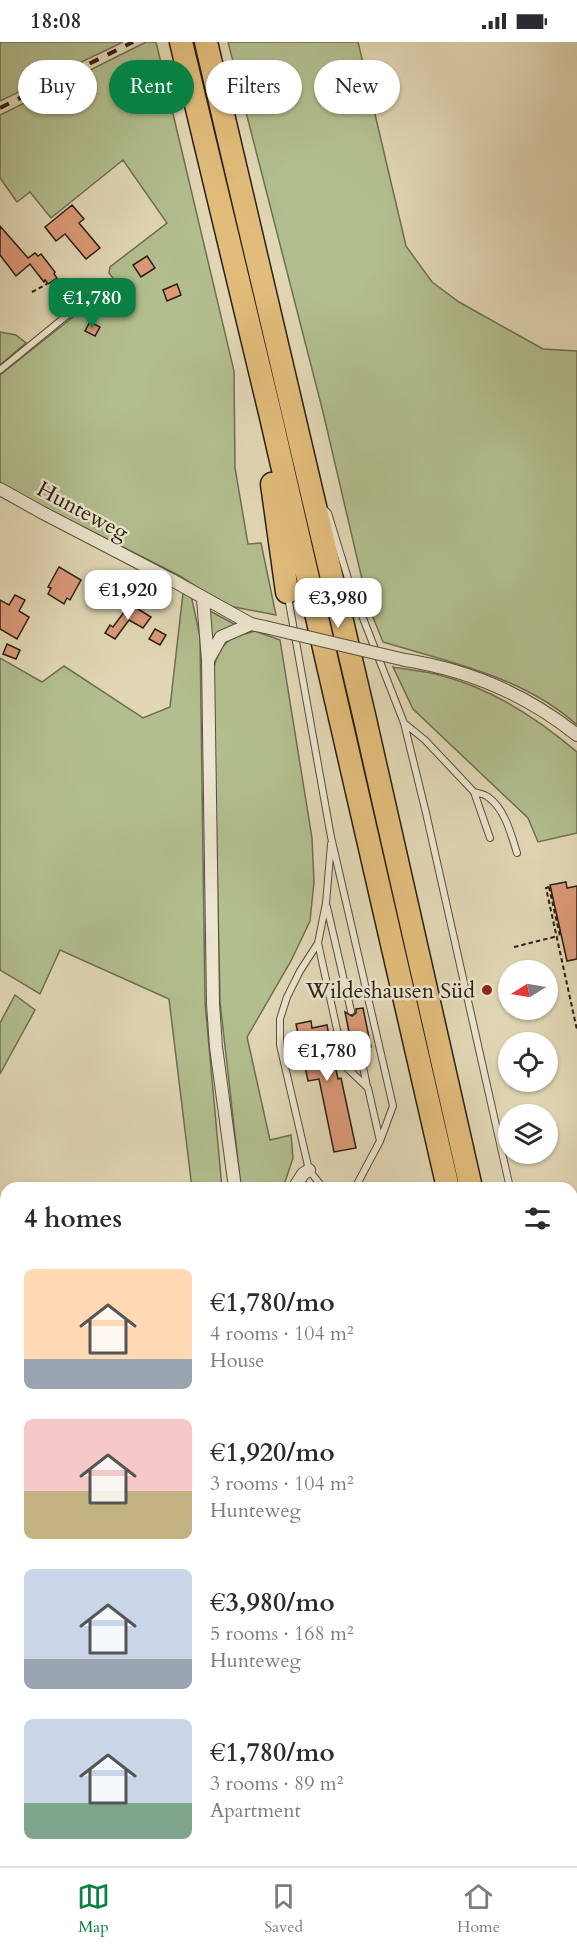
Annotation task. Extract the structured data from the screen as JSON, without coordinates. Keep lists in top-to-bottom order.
{
  "streets": {
    "street": ["Hunteweg"]
  },
  "places": ["Wildeshausen Süd"],
  "north": "left",
  "page": {
    "status": "18:08",
    "chip": [
      "Buy",
      "Rent",
      "Filters",
      "New"
    ],
    "price": [
      "€1,780",
      "€1,920",
      "€3,980",
      "€1,780"
    ],
    "heading": "4 homes",
    "list": [
      {
        "name": "€1,780/mo",
        "note": "4 rooms · 104 m² · House"
      },
      {
        "name": "€1,920/mo",
        "note": "3 rooms · 104 m² · Hunteweg"
      },
      {
        "name": "€3,980/mo",
        "note": "5 rooms · 168 m² · Hunteweg"
      },
      {
        "name": "€1,780/mo",
        "note": "3 rooms · 89 m² · Apartment"
      }
    ],
    "tabs": ["Map", "Saved", "Home"]
  }
}
